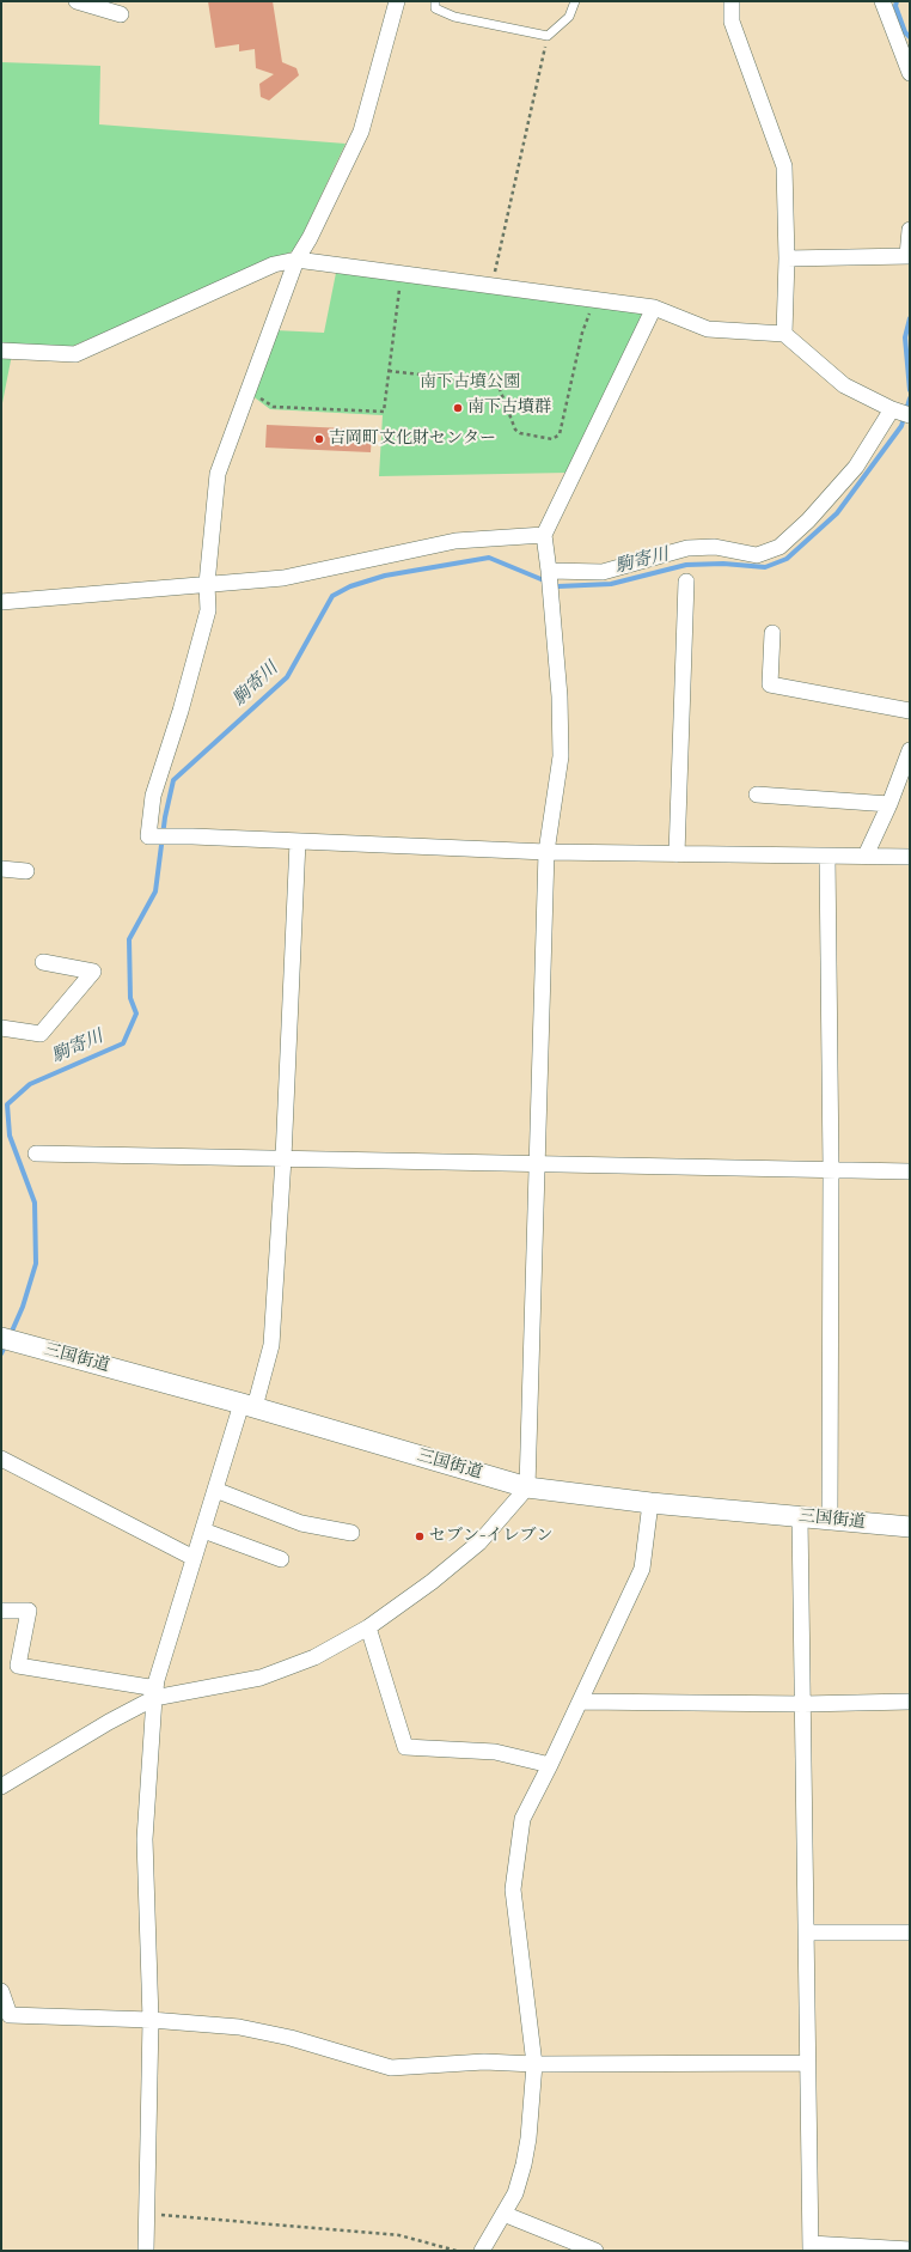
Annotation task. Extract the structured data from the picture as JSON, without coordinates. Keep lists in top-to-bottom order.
{
  "streets": {
    "street": ["三国街道"]
  },
  "water": ["駒寄川"],
  "parks": ["南下古墳公園"],
  "places": ["南下古墳群", "吉岡町文化財センター", "セブン-イレブン"]
}
